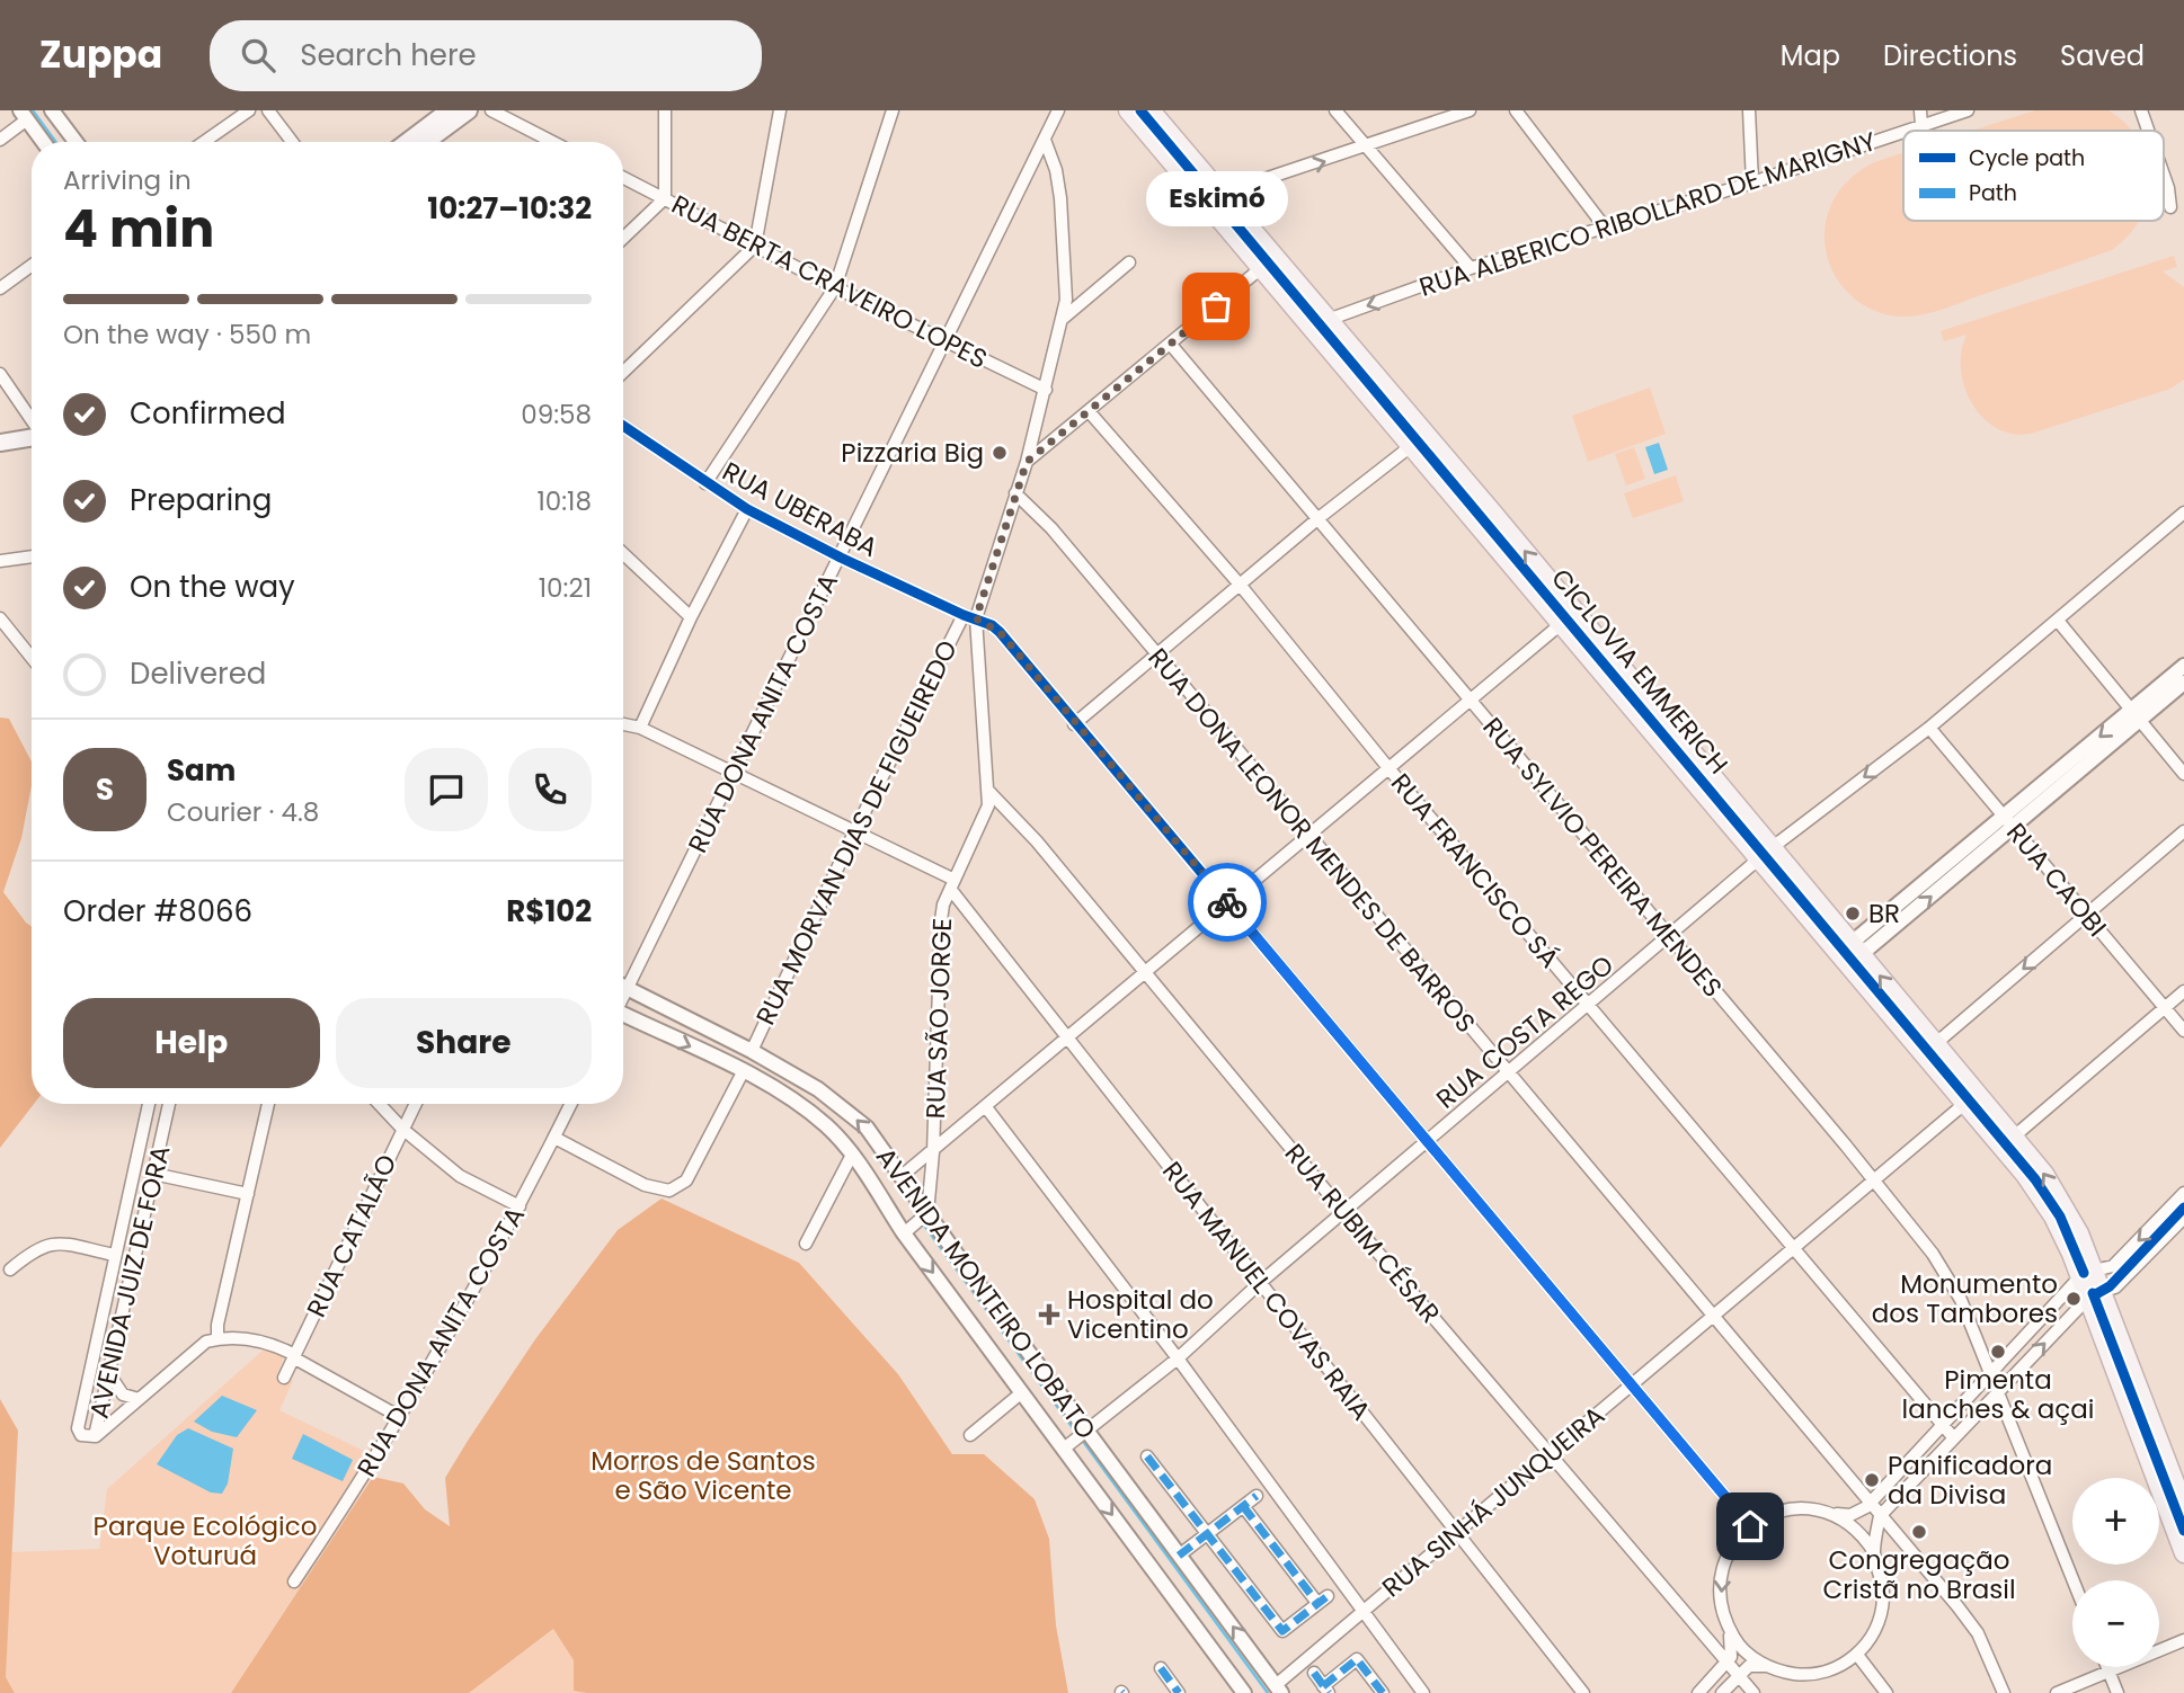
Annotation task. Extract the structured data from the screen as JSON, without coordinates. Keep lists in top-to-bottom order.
{
  "streets": {
    "street": [
      "RUA ALBERICO RIBOLLARD DE MARIGNY",
      "RUA BERTA CRAVEIRO LOPES",
      "RUA UBERABA",
      "RUA DONA ANITA COSTA",
      "RUA MORVAN DIAS DE FIGUEIREDO",
      "RUA DONA LEONOR MENDES DE BARROS",
      "RUA SYLVIO PEREIRA MENDES",
      "RUA FRANCISCO SÁ",
      "RUA CAOBI",
      "RUA SÃO JORGE",
      "RUA COSTA REGO",
      "RUA RUBIM CÉSAR",
      "RUA CATALÃO",
      "AVENIDA JUIZ DE FORA",
      "RUA MANUEL COVAS RAIA",
      "AVENIDA MONTEIRO LOBATO",
      "RUA SINHÁ JUNQUEIRA"
    ],
    "cycle path": ["CICLOVIA EMMERICH"]
  },
  "crossings": [
    ["RUA BERTA CRAVEIRO LOPES", "RUA DONA ANITA COSTA"],
    ["RUA BERTA CRAVEIRO LOPES", "RUA SÃO JORGE"],
    ["RUA UBERABA", "RUA DONA ANITA COSTA"],
    ["RUA UBERABA", "RUA MORVAN DIAS DE FIGUEIREDO"],
    ["RUA UBERABA", "RUA SÃO JORGE"],
    ["RUA UBERABA", "RUA COSTA REGO"],
    ["RUA UBERABA", "RUA SINHÁ JUNQUEIRA"],
    ["RUA DONA ANITA COSTA", "RUA SÃO JORGE"],
    ["RUA DONA ANITA COSTA", "AVENIDA MONTEIRO LOBATO"],
    ["RUA MORVAN DIAS DE FIGUEIREDO", "RUA SÃO JORGE"],
    ["RUA MORVAN DIAS DE FIGUEIREDO", "AVENIDA MONTEIRO LOBATO"],
    ["RUA DONA LEONOR MENDES DE BARROS", "RUA SÃO JORGE"],
    ["RUA DONA LEONOR MENDES DE BARROS", "RUA COSTA REGO"],
    ["RUA DONA LEONOR MENDES DE BARROS", "RUA SINHÁ JUNQUEIRA"],
    ["RUA SYLVIO PEREIRA MENDES", "RUA COSTA REGO"],
    ["RUA SYLVIO PEREIRA MENDES", "RUA SINHÁ JUNQUEIRA"],
    ["RUA FRANCISCO SÁ", "RUA COSTA REGO"],
    ["RUA FRANCISCO SÁ", "RUA SINHÁ JUNQUEIRA"],
    ["RUA CAOBI", "RUA COSTA REGO"],
    ["RUA SÃO JORGE", "RUA RUBIM CÉSAR"],
    ["RUA SÃO JORGE", "RUA MANUEL COVAS RAIA"],
    ["RUA SÃO JORGE", "AVENIDA MONTEIRO LOBATO"],
    ["RUA COSTA REGO", "RUA RUBIM CÉSAR"],
    ["RUA COSTA REGO", "RUA MANUEL COVAS RAIA"],
    ["RUA COSTA REGO", "AVENIDA MONTEIRO LOBATO"],
    ["RUA RUBIM CÉSAR", "RUA SINHÁ JUNQUEIRA"],
    ["RUA MANUEL COVAS RAIA", "RUA SINHÁ JUNQUEIRA"],
    ["AVENIDA MONTEIRO LOBATO", "RUA SINHÁ JUNQUEIRA"]
  ],
  "parks": ["Morros de Santos e São Vicente", "Parque Ecológico Voturuá"],
  "places": {
    "other": [
      "Eskimó",
      "Pizzaria Big",
      "BR",
      "Monumento dos Tambores",
      "Pimenta lanches & açai",
      "Panificadora da Divisa",
      "Congregação Cristã no Brasil"
    ],
    "health": ["Hospital do Vicentino"]
  },
  "legend": ["Cycle path", "Path"],
  "page": {
    "header": "Zuppa",
    "search": "Search here",
    "nav": ["Map", "Directions", "Saved"],
    "heading": ["4 min", "Arriving in", "10:27–10:32"],
    "panel": [
      "Sam",
      "Courier · 4.8",
      "Order #8066",
      "R$102"
    ],
    "bubble": "Eskimó",
    "bar": "On the way · 550 m",
    "list": [
      ["Confirmed", "09:58"],
      ["Preparing", "10:18"],
      ["On the way", "10:21"],
      "Delivered"
    ],
    "round": "S",
    "buttons": ["Help", "Share"],
    "map_buttons": ["+", "−"]
  }
}
